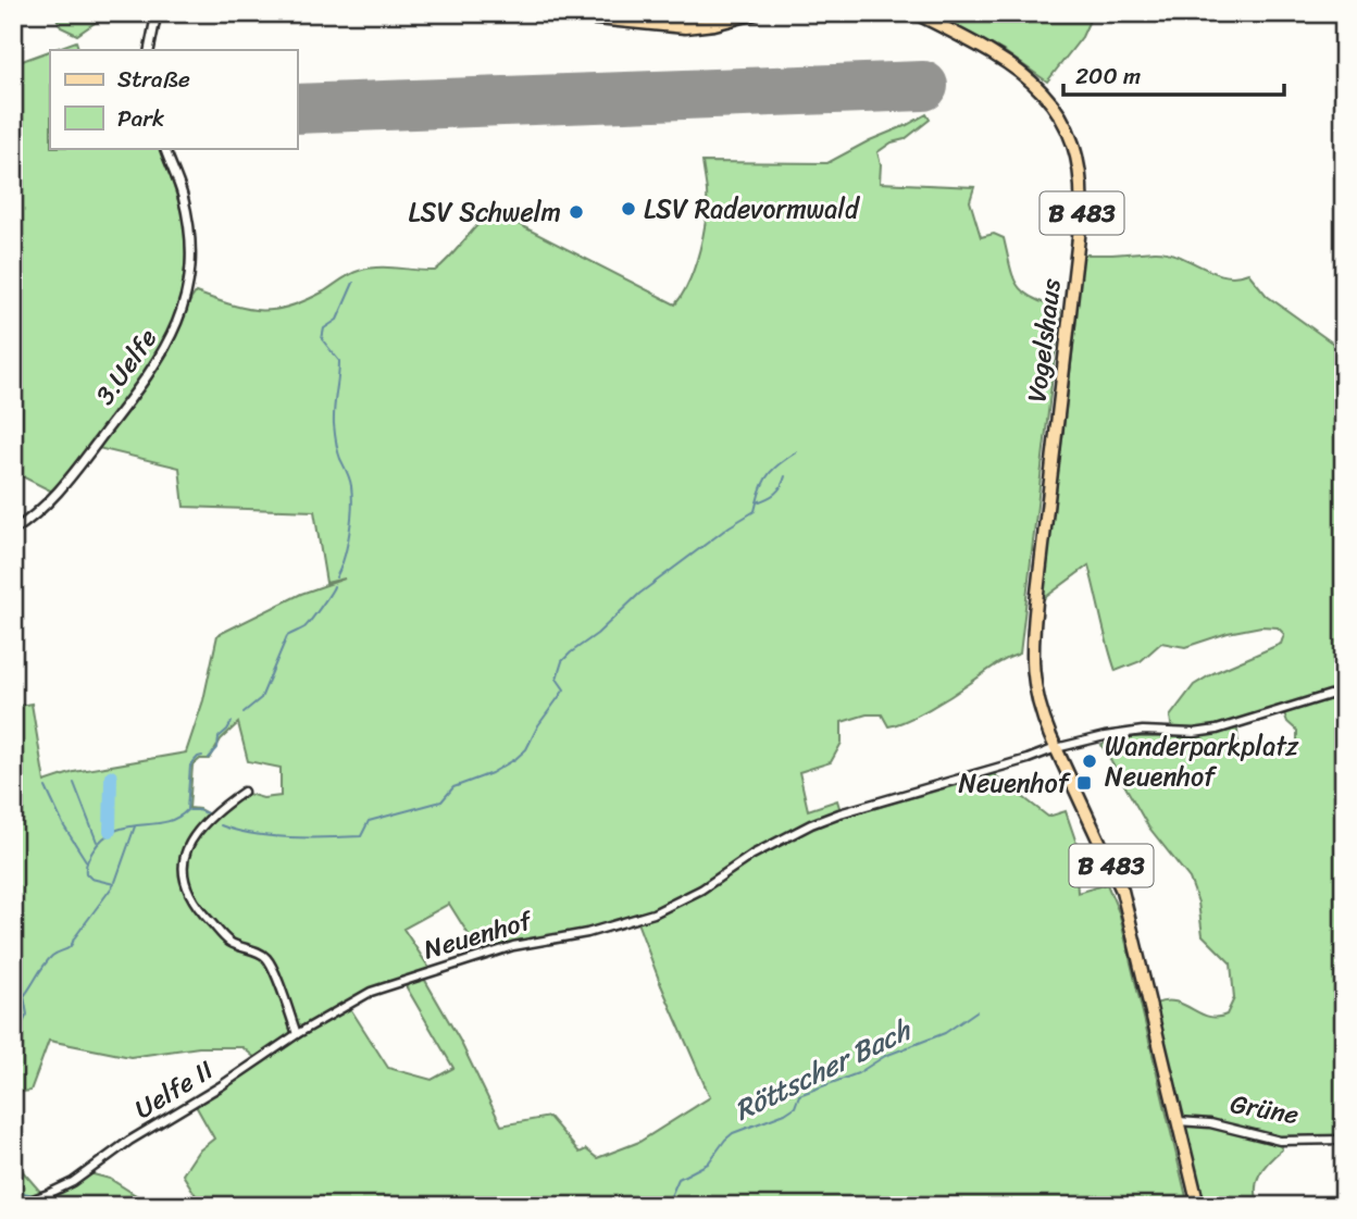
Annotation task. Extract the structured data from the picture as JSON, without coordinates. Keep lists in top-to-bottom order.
{
  "streets": {
    "main road": ["B 483", "Vogelshaus"],
    "street": [
      "3.Uelfe",
      "Neuenhof",
      "Uelfe II",
      "Grüne"
    ]
  },
  "crossings": [
    ["B 483", "Vogelshaus"],
    ["B 483", "Neuenhof"],
    ["B 483", "Grüne"],
    ["Vogelshaus", "Neuenhof"],
    ["Neuenhof", "Uelfe II"]
  ],
  "water": ["Röttscher Bach"],
  "places": {
    "other": ["LSV Radevormwald", "LSV Schwelm", "Wanderparkplatz Neuenhof"],
    "transit": ["Neuenhof"]
  },
  "legend": ["Straße", "Park"],
  "scale_bar": "200 m"
}
